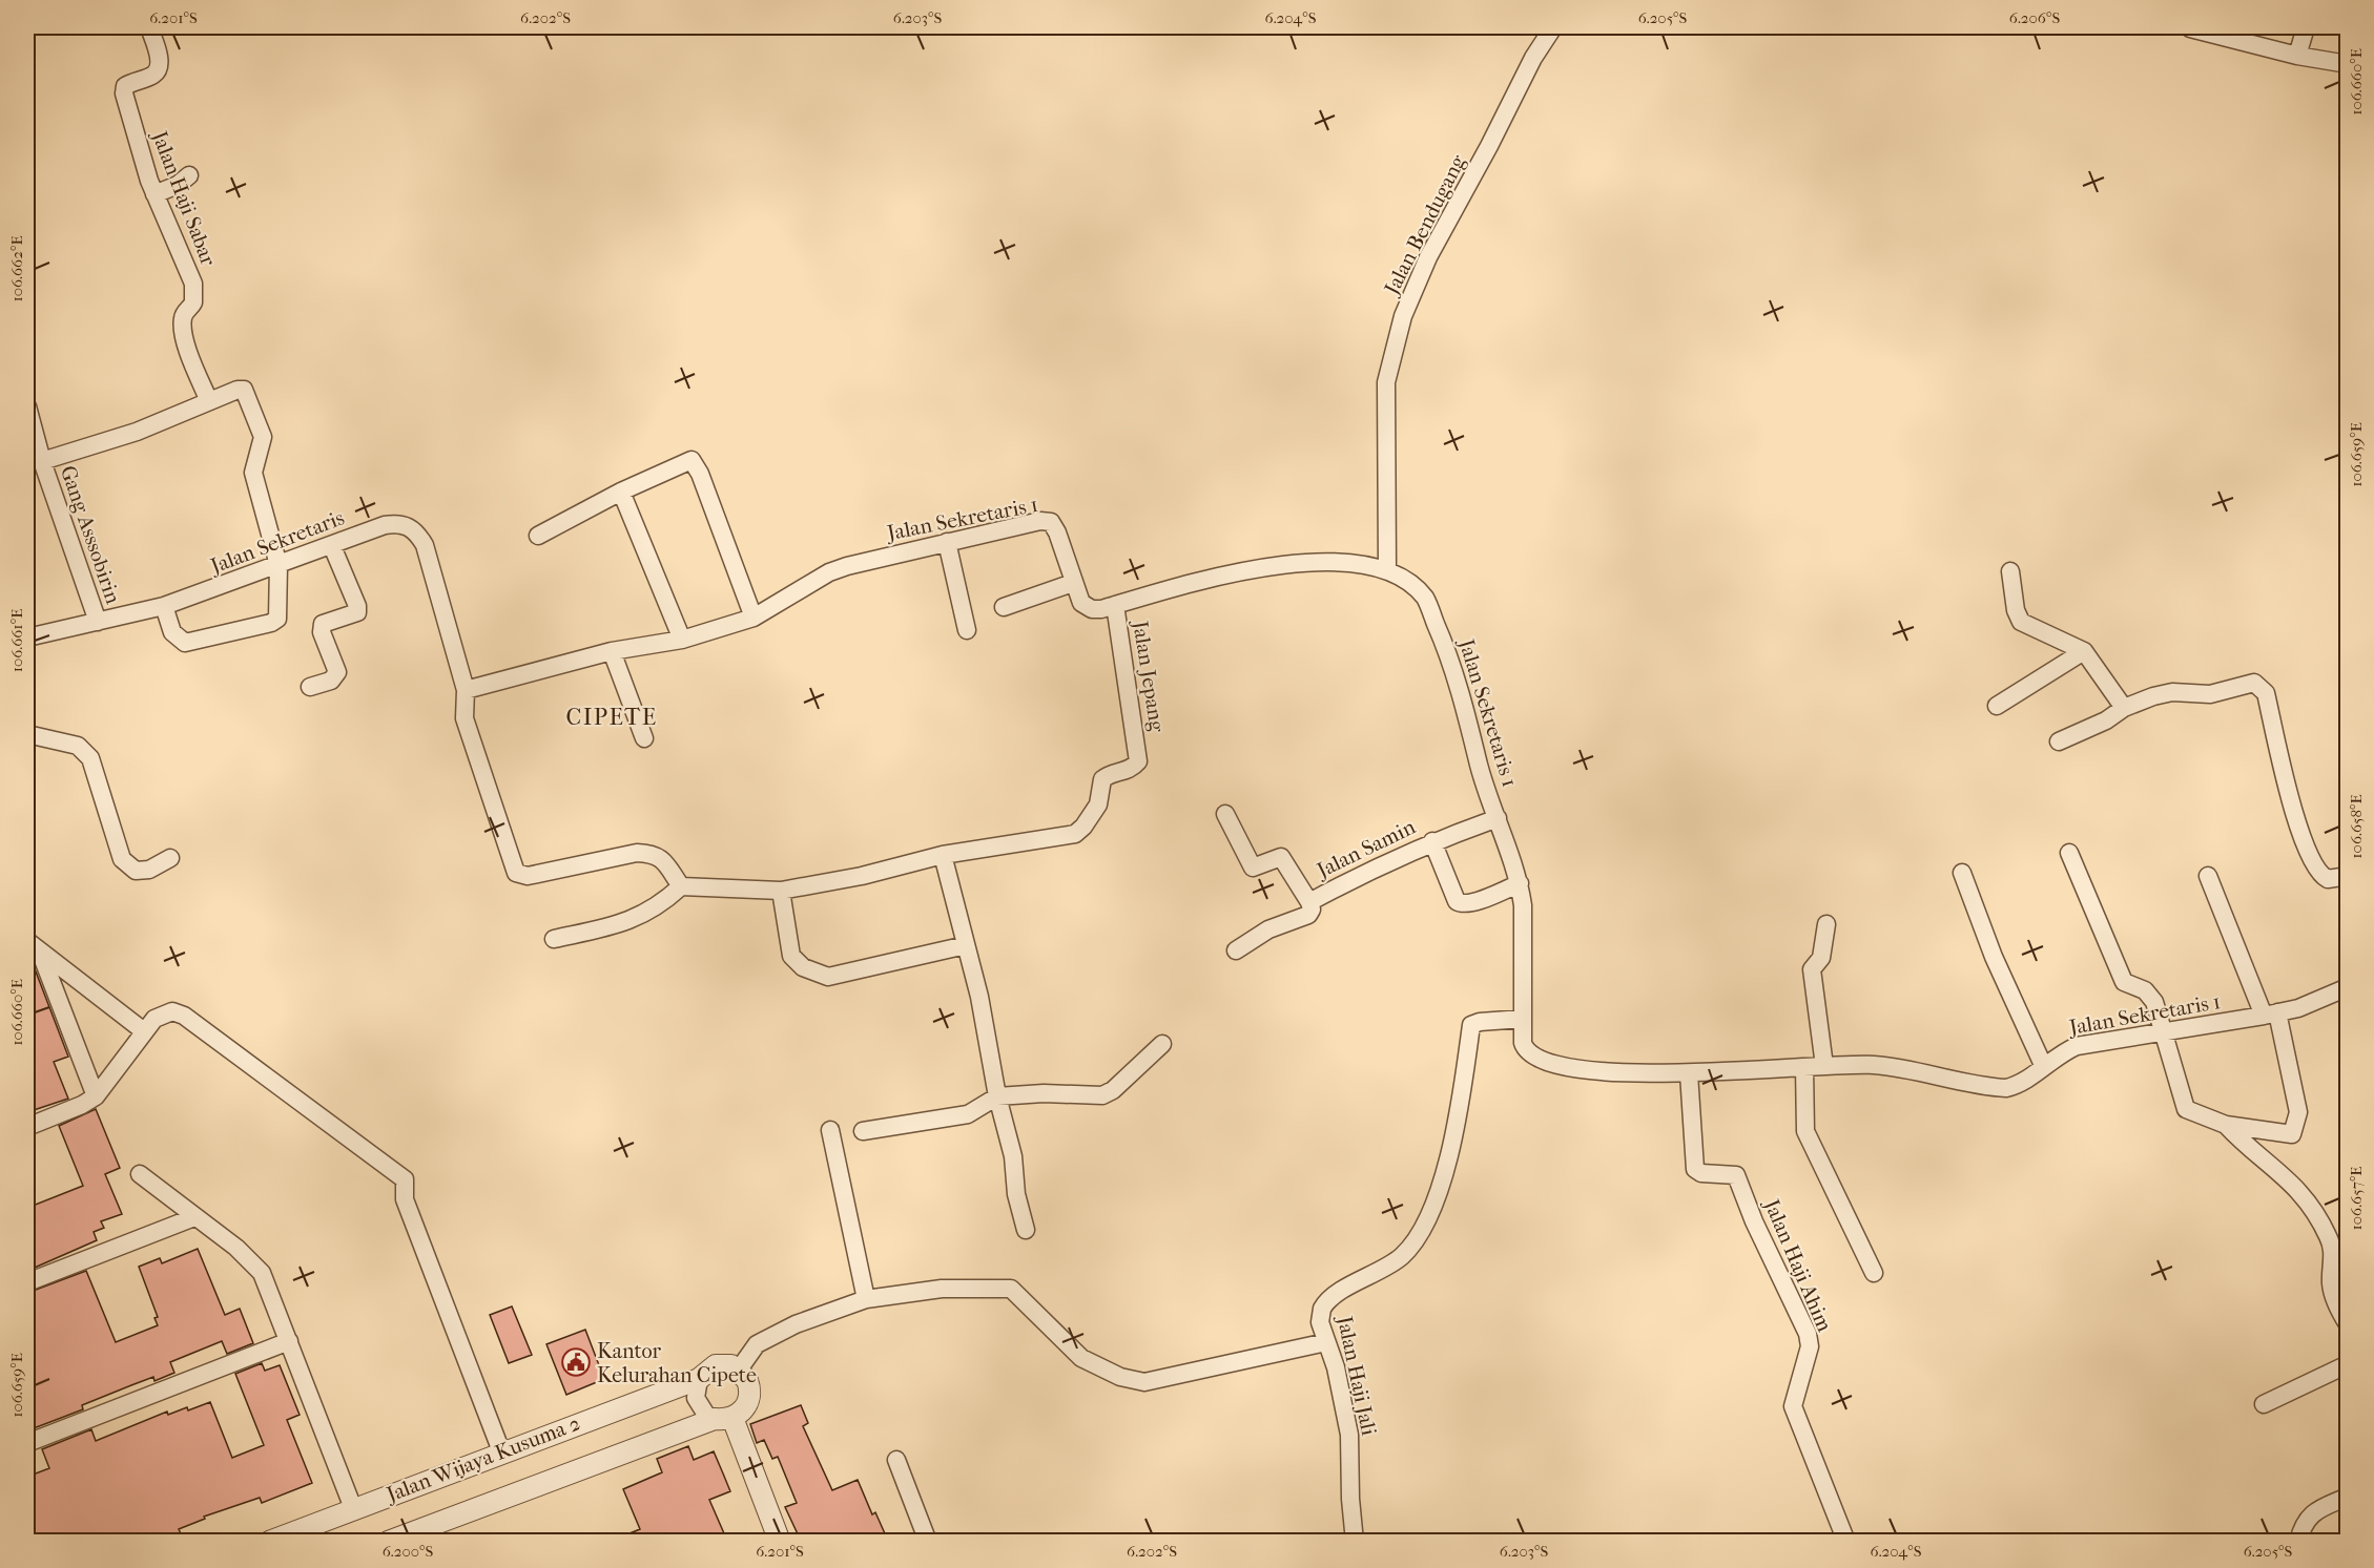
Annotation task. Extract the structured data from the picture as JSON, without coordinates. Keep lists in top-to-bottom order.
{
  "streets": {
    "street": [
      "Jalan Haji Sabar",
      "Jalan Bendugang",
      "Jalan Sekretaris 1",
      "Gang Asssobirin",
      "Jalan Sekretaris",
      "Jalan Jepang",
      "Jalan Samin",
      "Jalan Haji Ahim",
      "Jalan Haji Jali",
      "Jalan Wijaya Kusuma 2"
    ]
  },
  "crossings": [
    ["Jalan Bendugang", "Jalan Sekretaris 1"],
    ["Jalan Sekretaris 1", "Jalan Sekretaris"],
    ["Jalan Sekretaris 1", "Jalan Jepang"],
    ["Jalan Sekretaris 1", "Jalan Samin"],
    ["Jalan Sekretaris 1", "Jalan Haji Ahim"],
    ["Jalan Sekretaris 1", "Jalan Haji Jali"],
    ["Gang Asssobirin", "Jalan Sekretaris"]
  ],
  "districts": ["CIPETE"],
  "places": {
    "public building": ["Kantor Kelurahan Cipete"]
  },
  "coordinates": [
    "6.201°S",
    "6.202°S",
    "6.203°S",
    "6.204°S",
    "6.205°S",
    "6.206°S",
    "106.660°E",
    "106.662°E",
    "106.659°E",
    "106.661°E",
    "106.658°E",
    "106.657°E",
    "6.200°S"
  ]
}
